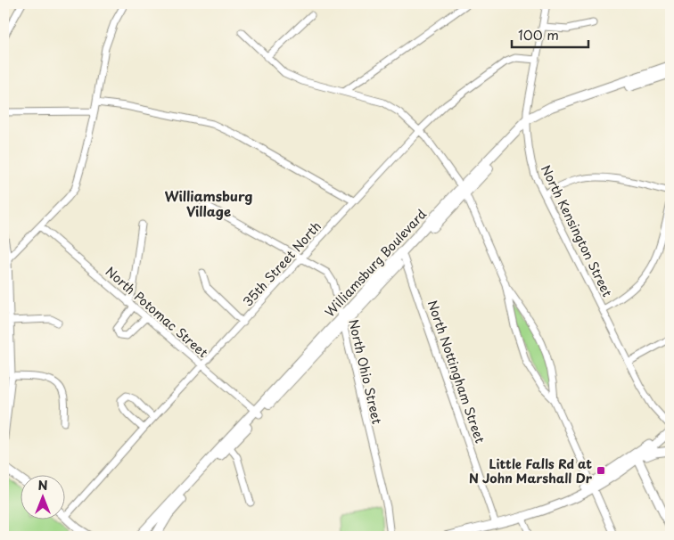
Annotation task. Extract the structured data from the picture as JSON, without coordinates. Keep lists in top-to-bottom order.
{
  "streets": {
    "main road": ["Williamsburg Boulevard"],
    "street": [
      "North Kensington Street",
      "35th Street North",
      "North Potomac Street",
      "North Ohio Street",
      "North Nottingham Street"
    ]
  },
  "crossings": [
    ["North Kensington Street", "Williamsburg Boulevard"],
    ["North Kensington Street", "35th Street North"],
    ["Williamsburg Boulevard", "North Potomac Street"],
    ["Williamsburg Boulevard", "North Ohio Street"],
    ["Williamsburg Boulevard", "North Nottingham Street"],
    ["35th Street North", "North Potomac Street"],
    ["35th Street North", "North Ohio Street"]
  ],
  "districts": ["Williamsburg Village"],
  "places": {
    "transit": ["Little Falls Rd at N John Marshall Dr"]
  },
  "scale_bar": "100 m",
  "north": "top"
}
